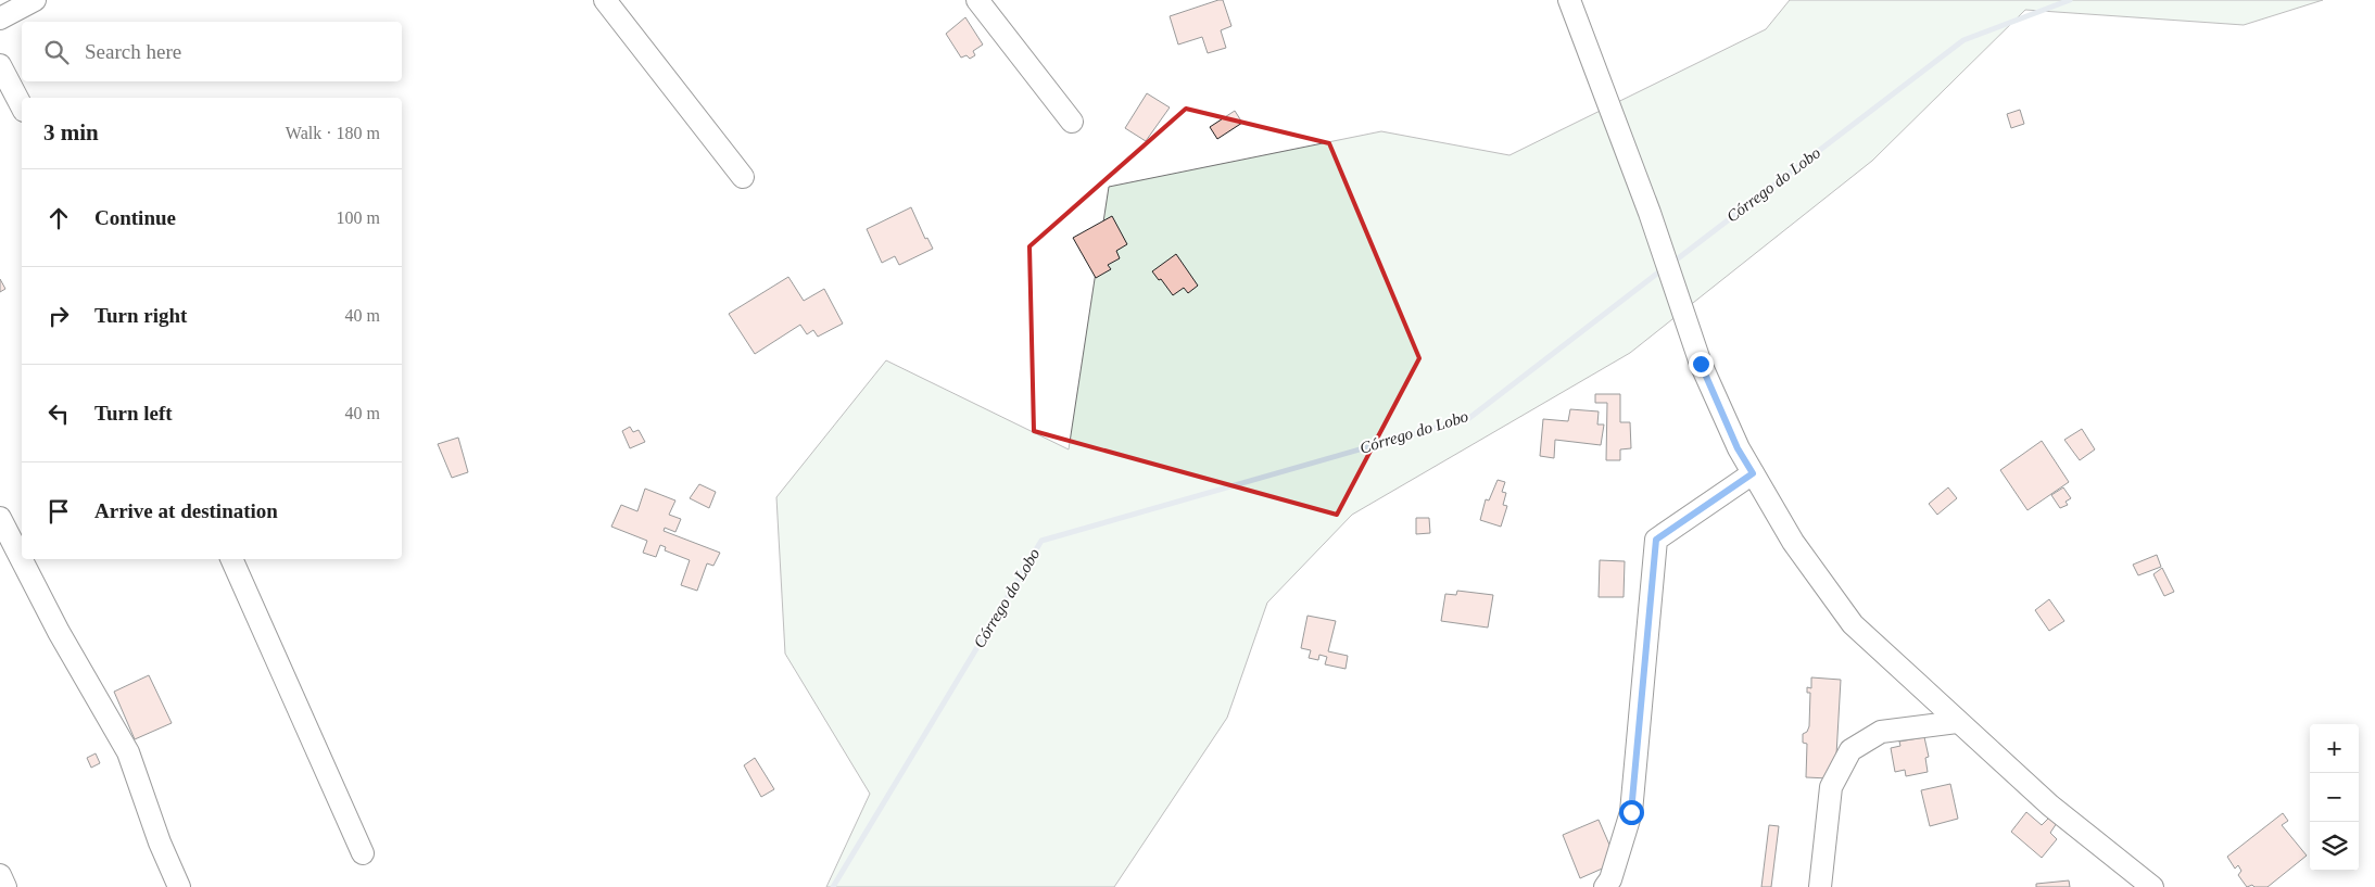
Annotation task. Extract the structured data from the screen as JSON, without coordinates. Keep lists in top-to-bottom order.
{
  "water": ["Córrego do Lobo"],
  "page": {
    "search": "Search here",
    "heading": ["3 min", "Walk · 180 m"],
    "list": [
      ["Continue", "100 m"],
      ["Turn right", "40 m"],
      ["Turn left", "40 m"],
      "Arrive at destination"
    ],
    "map_buttons": ["+", "−"]
  }
}
